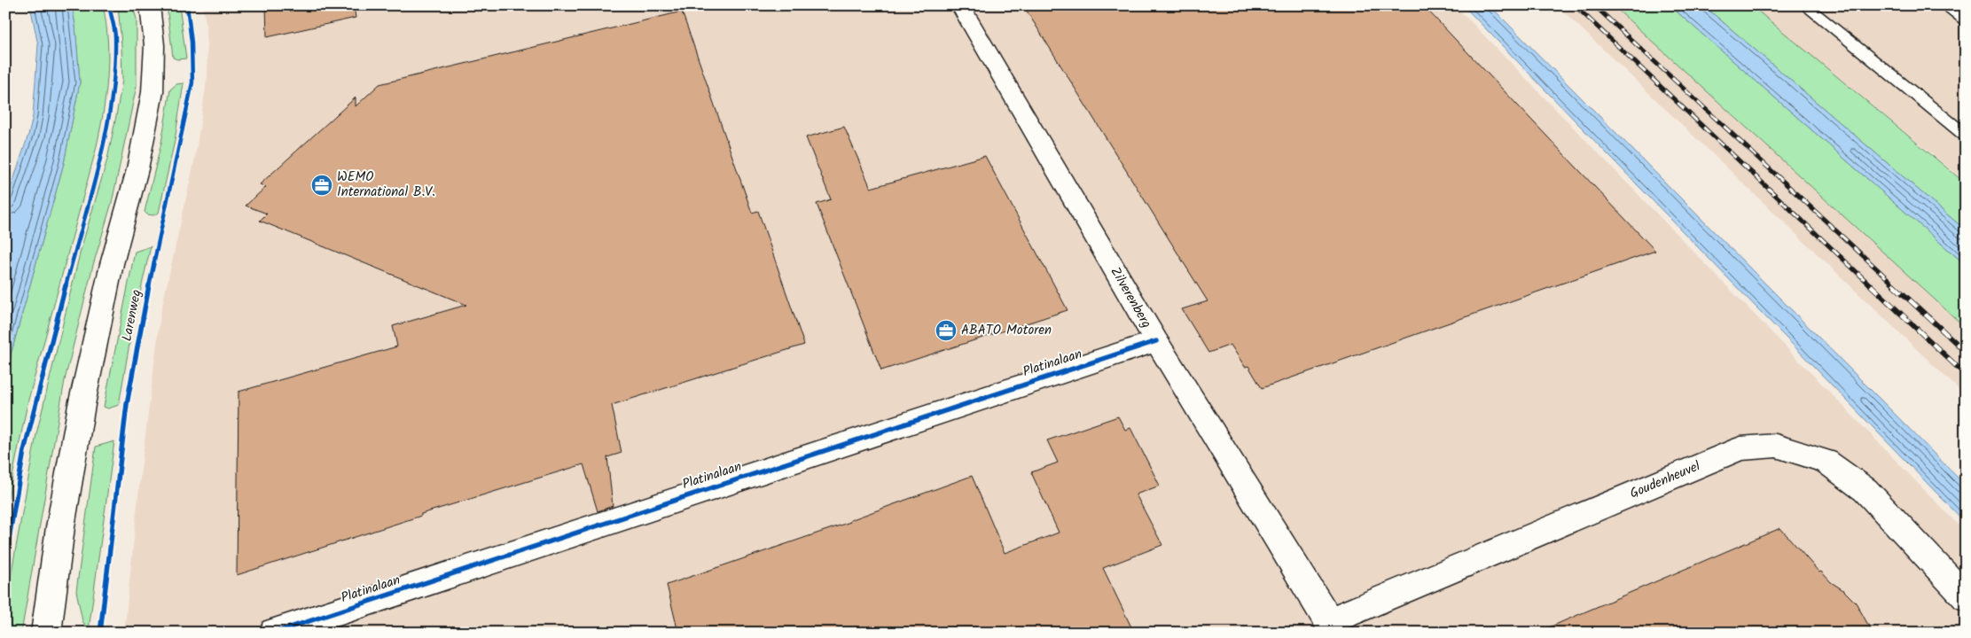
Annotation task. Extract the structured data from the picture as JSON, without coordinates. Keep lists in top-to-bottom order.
{
  "streets": {
    "street": ["Zilverenberg", "Platinalaan", "Goudenheuvel"],
    "cycle path": ["Larenweg"]
  },
  "crossings": [
    ["Zilverenberg", "Platinalaan"],
    ["Zilverenberg", "Goudenheuvel"]
  ],
  "places": {
    "office": ["WEMO International B.V.", "ABATO Motoren"]
  }
}
